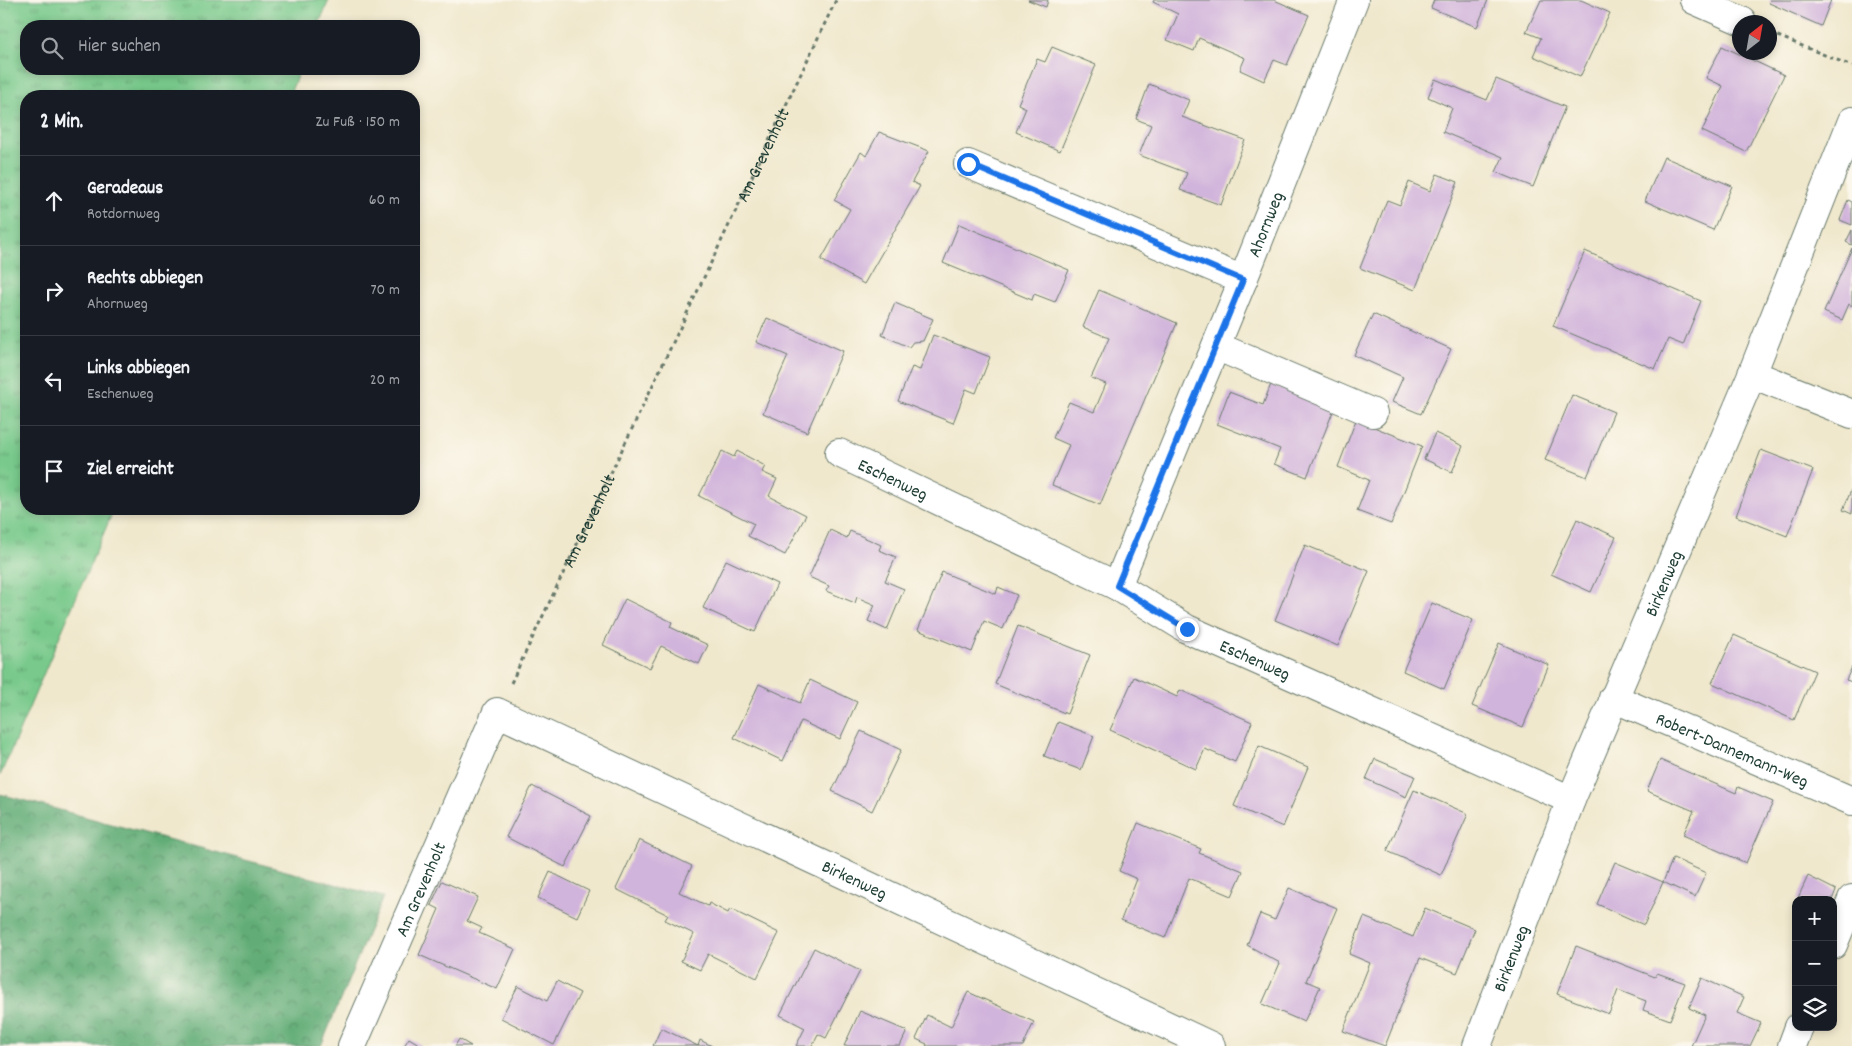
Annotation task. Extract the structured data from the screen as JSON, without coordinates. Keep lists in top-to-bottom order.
{
  "streets": {
    "street": [
      "Am Grevenholt",
      "Ahornweg",
      "Eschenweg",
      "Birkenweg",
      "Robert-Dannemann-Weg"
    ]
  },
  "crossings": [
    ["Am Grevenholt", "Birkenweg"],
    ["Ahornweg", "Eschenweg"],
    ["Eschenweg", "Birkenweg"],
    ["Birkenweg", "Robert-Dannemann-Weg"]
  ],
  "north": "top right",
  "page": {
    "search": "Hier suchen",
    "heading": ["2 Min.", "Zu Fuß · 150 m"],
    "list": [
      ["Geradeaus", "Rotdornweg", "60 m"],
      ["Rechts abbiegen", "Ahornweg", "70 m"],
      ["Links abbiegen", "Eschenweg", "20 m"],
      "Ziel erreicht"
    ],
    "map_buttons": ["+", "−"]
  }
}
